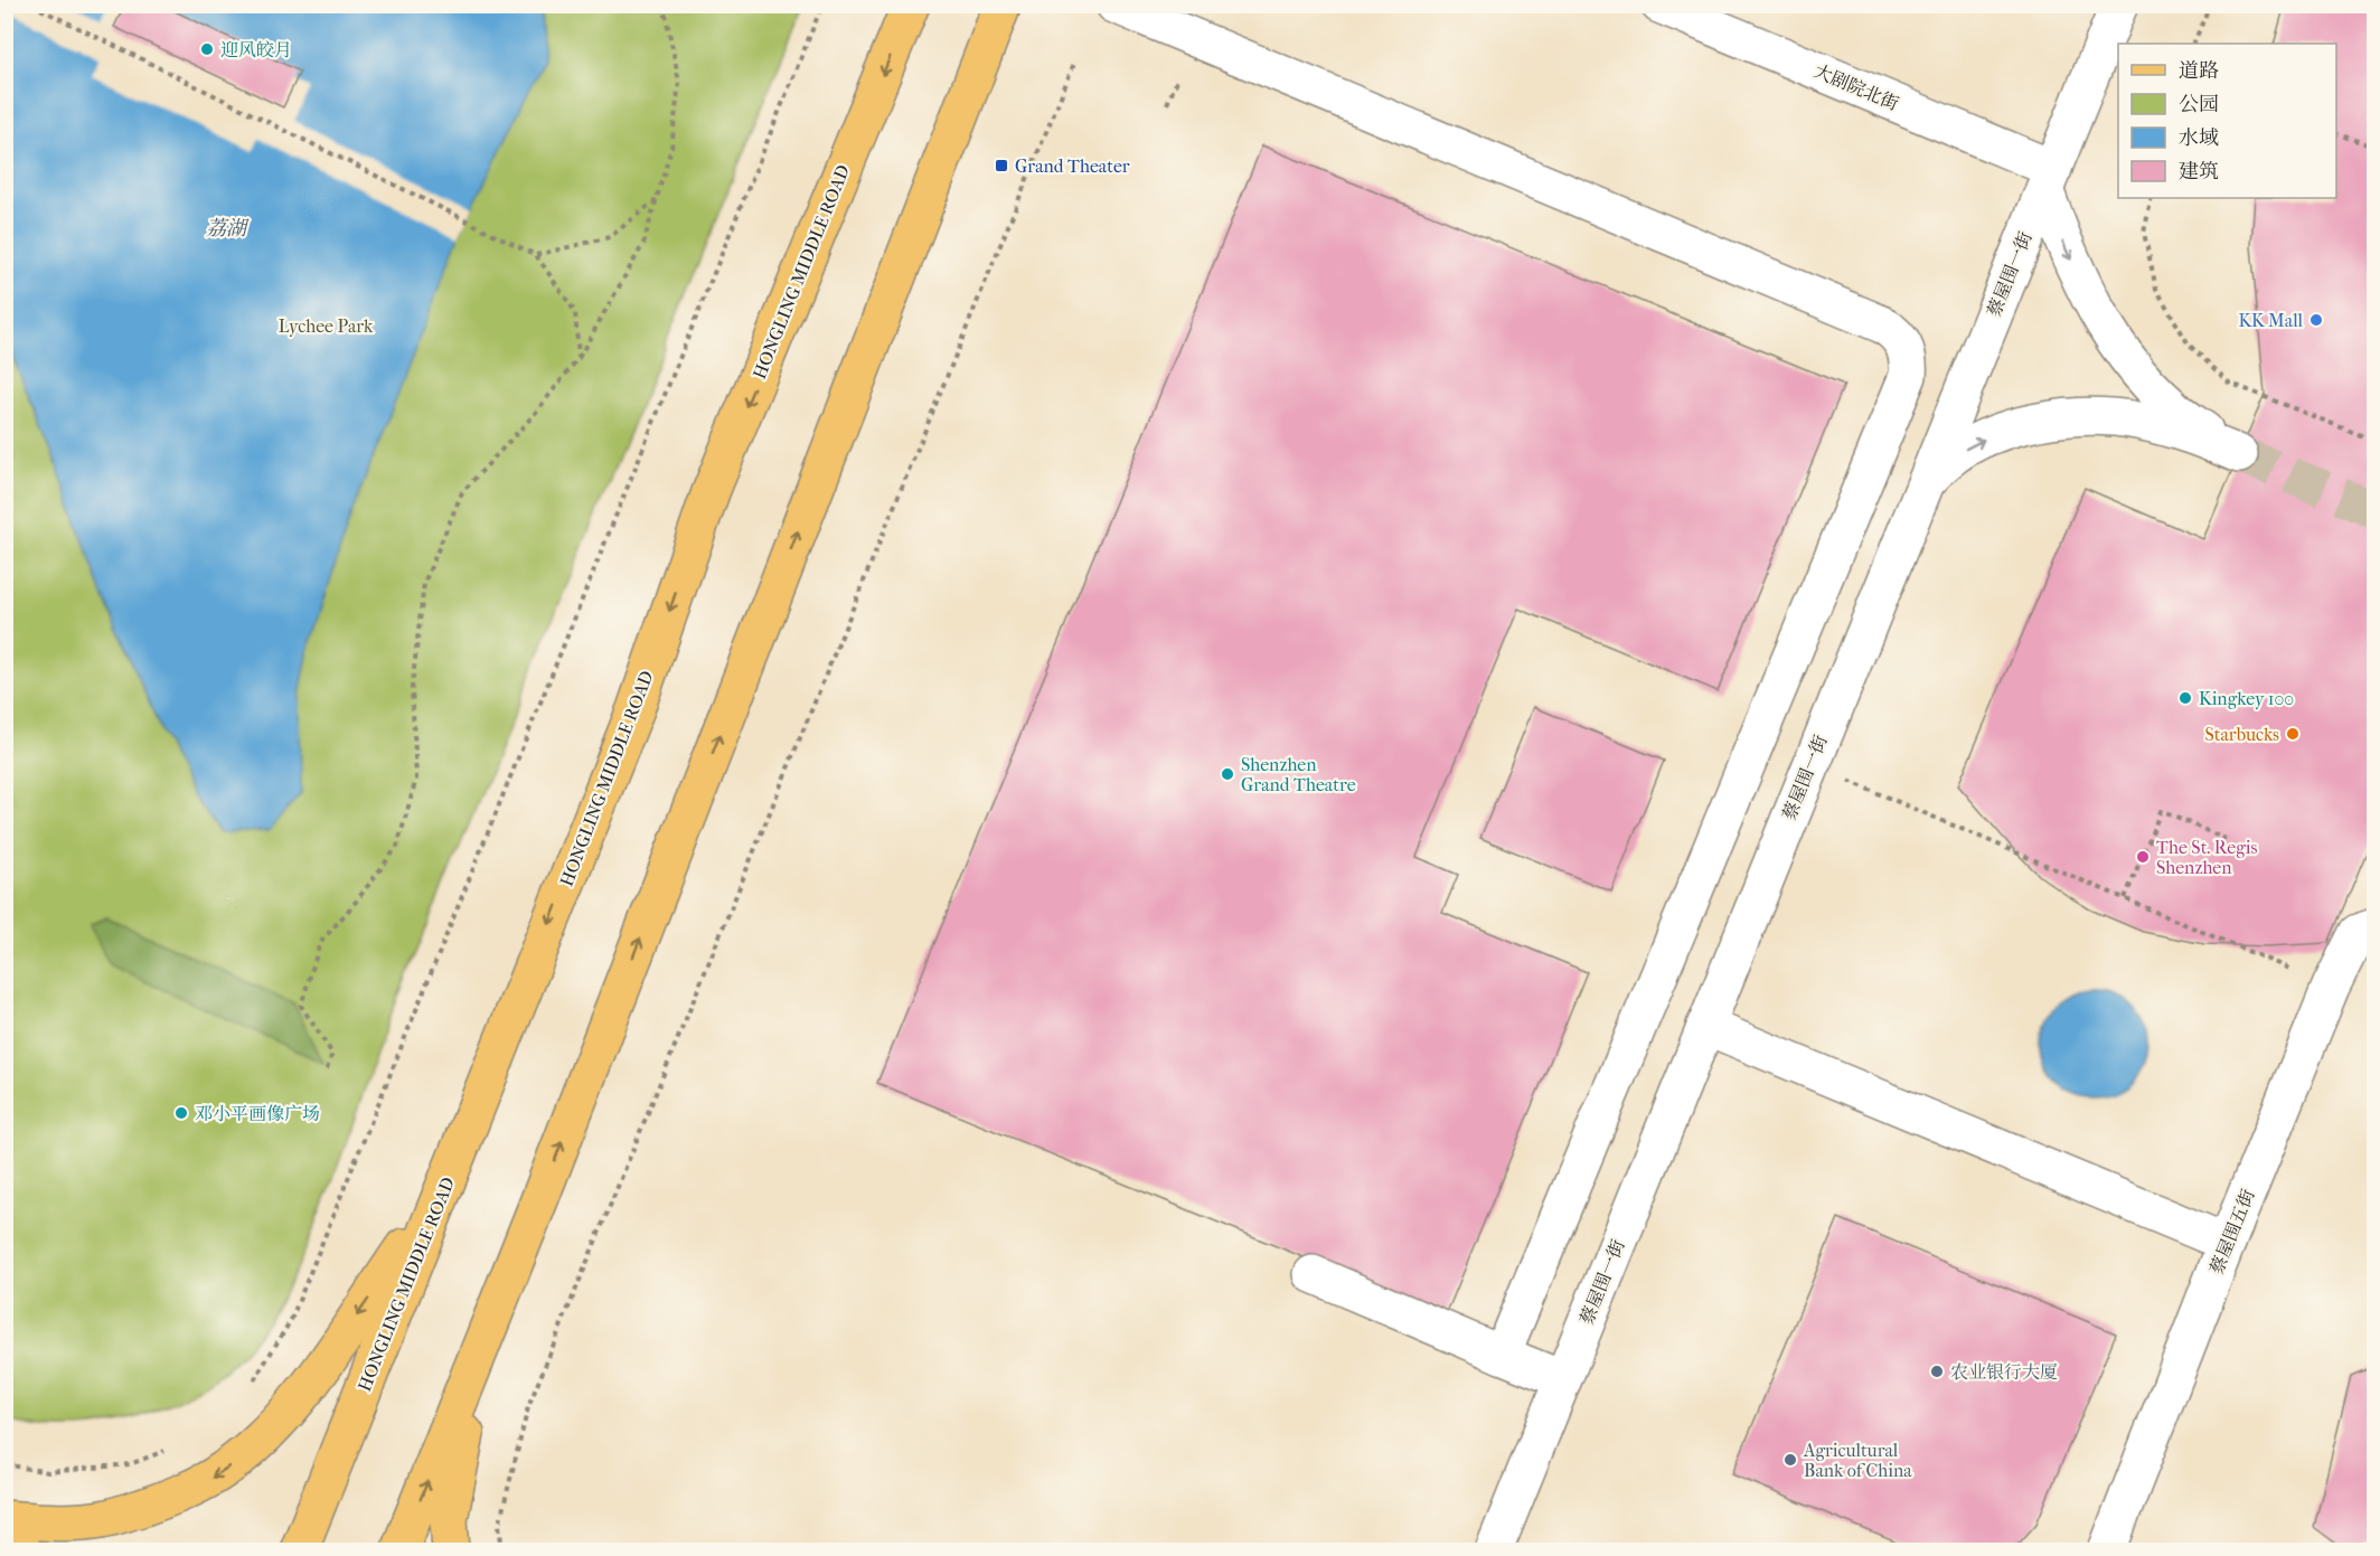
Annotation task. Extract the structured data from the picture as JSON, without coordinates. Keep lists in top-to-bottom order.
{
  "streets": {
    "main road": ["HONGLING MIDDLE ROAD"],
    "street": ["大剧院北街", "蔡屋围一街", "蔡屋围五街"]
  },
  "crossings": [
    ["大剧院北街", "蔡屋围一街"]
  ],
  "water": ["荔湖"],
  "parks": ["Lychee Park"],
  "places": {
    "other": [
      "迎风皎月",
      "KK Mall",
      "Kingkey 100",
      "Starbucks",
      "Shenzhen Grand Theatre",
      "The St. Regis Shenzhen",
      "邓小平画像广场",
      "农业银行大厦",
      "Agricultural Bank of China"
    ],
    "transit": ["Grand Theater"]
  },
  "legend": [
    "道路",
    "公园",
    "水域",
    "建筑"
  ]
}
